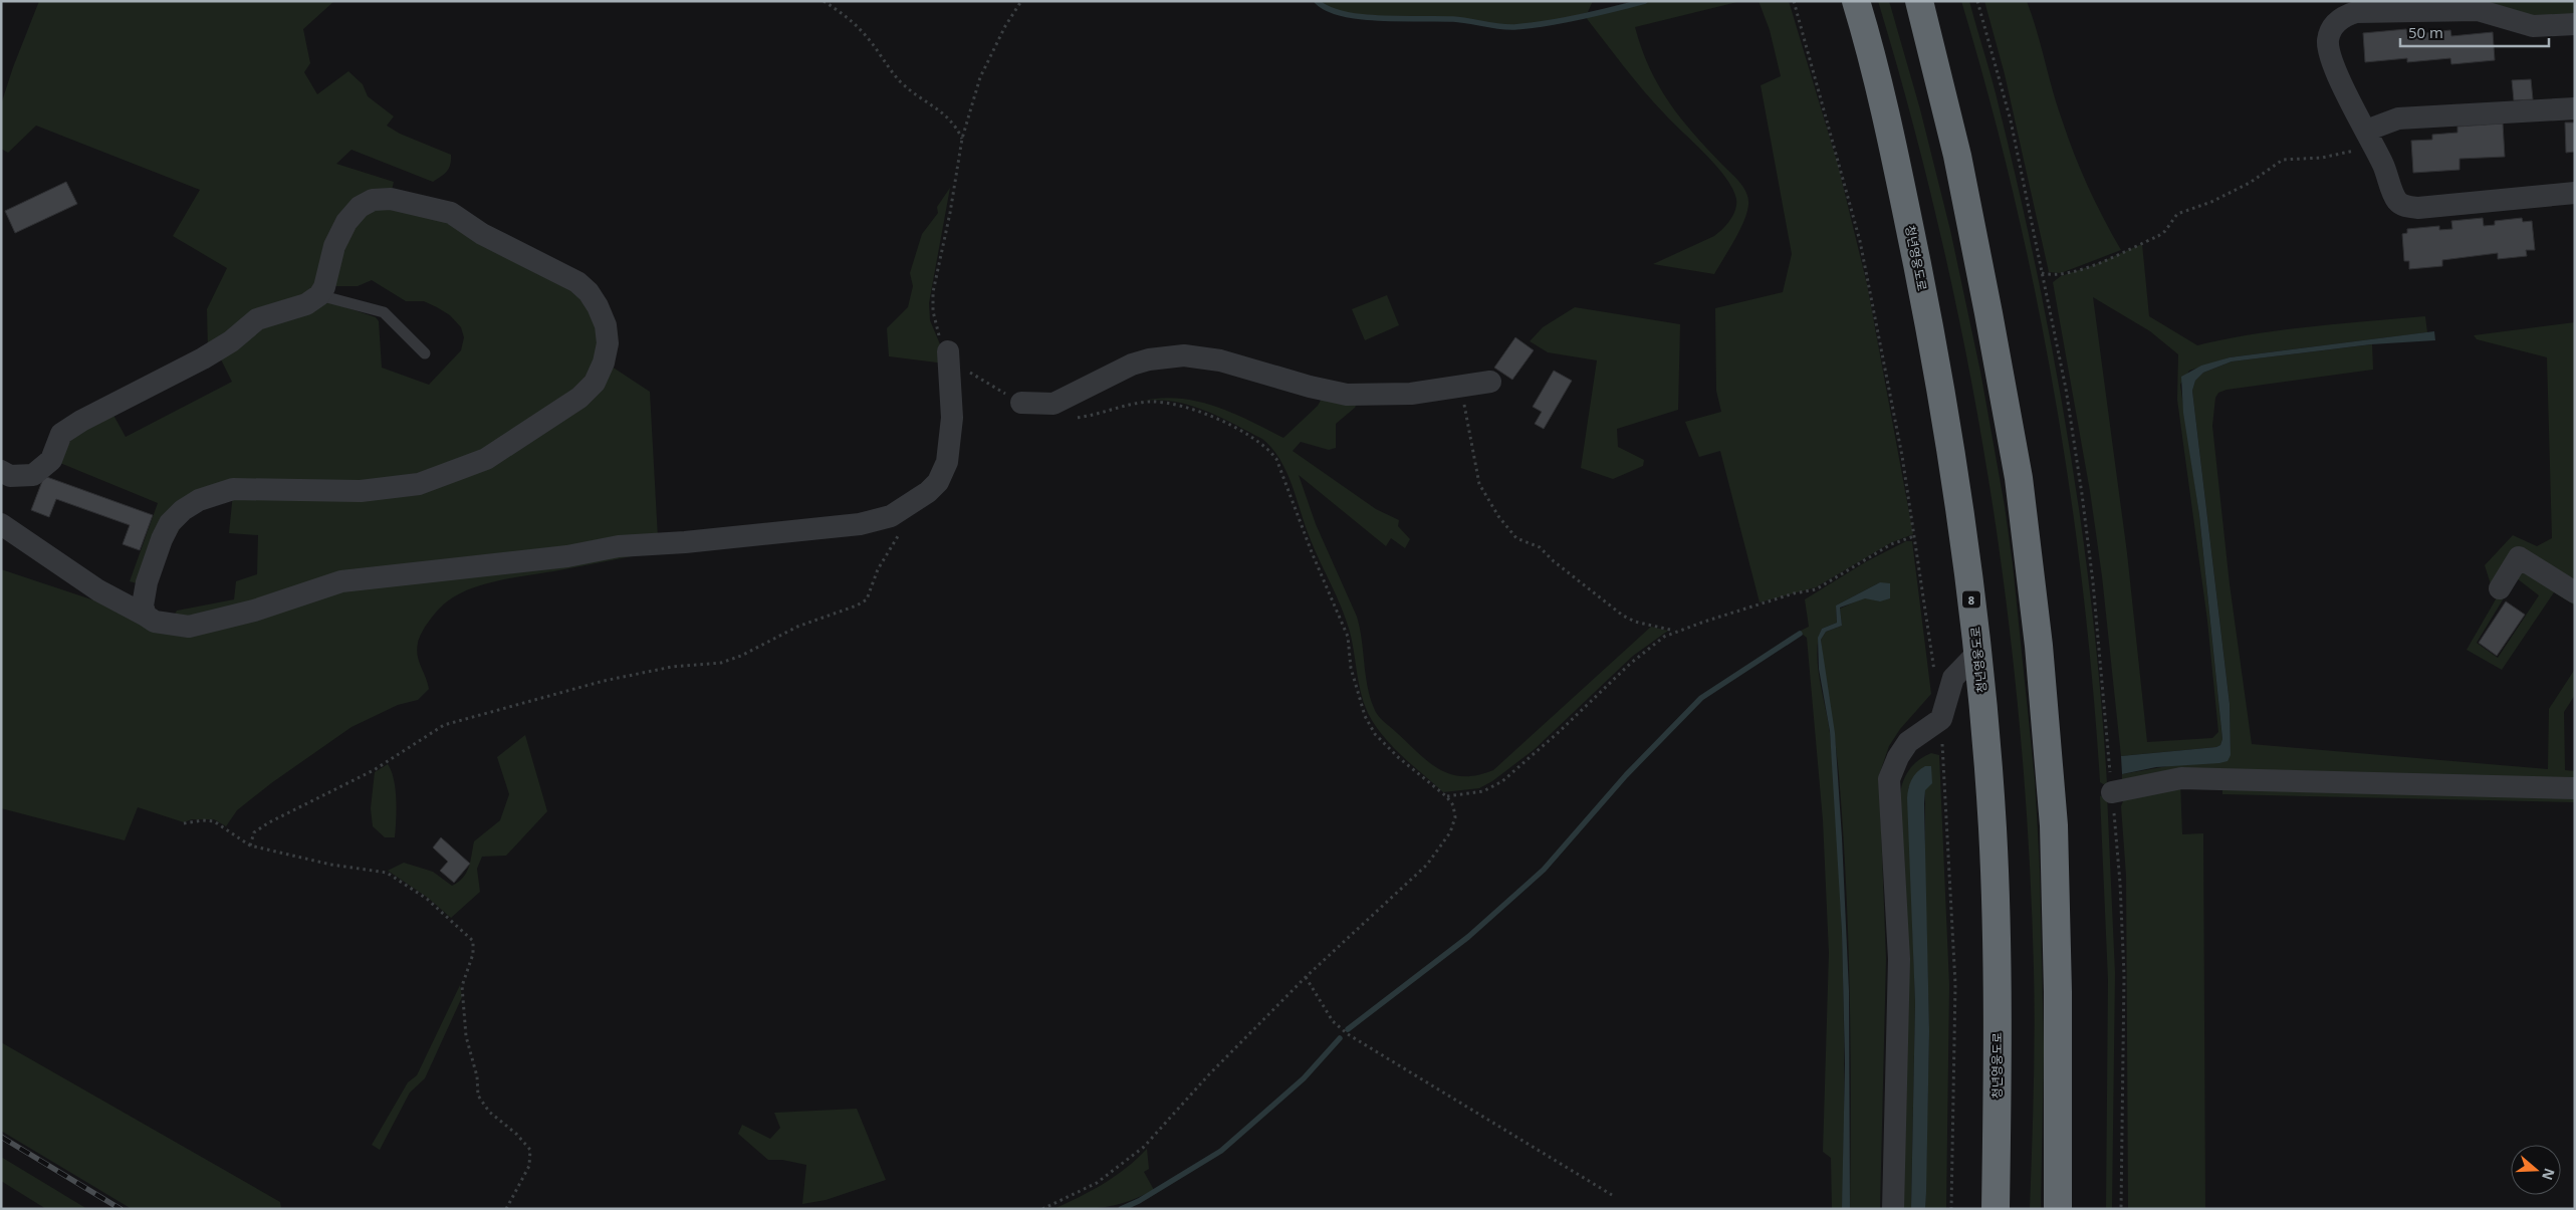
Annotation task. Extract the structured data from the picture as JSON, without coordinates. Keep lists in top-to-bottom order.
{
  "streets": {
    "highway": ["청년영웅도로", "8"]
  },
  "scale_bar": "50 m",
  "north": "right"
}
